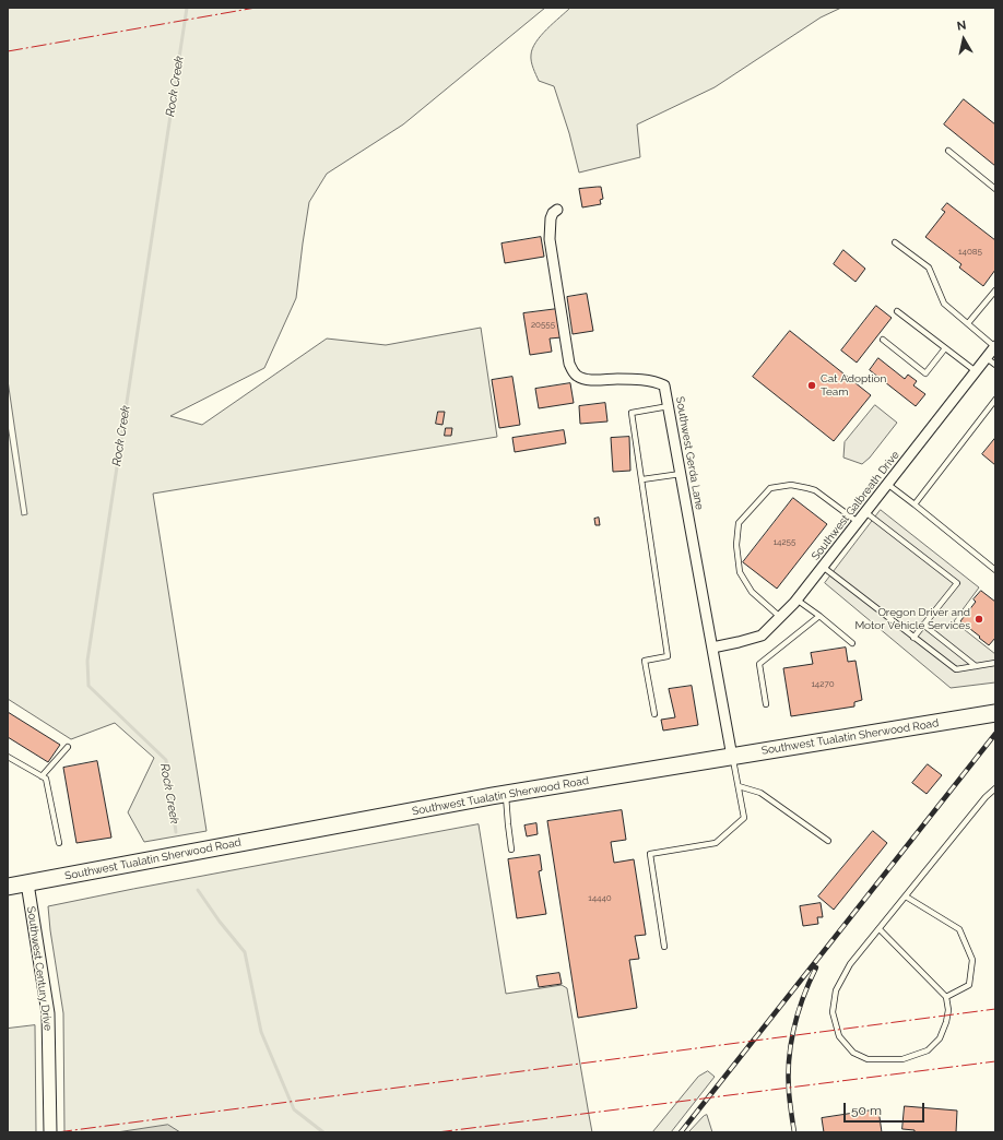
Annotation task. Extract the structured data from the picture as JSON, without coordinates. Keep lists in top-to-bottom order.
{
  "streets": {
    "highway": ["Southwest Tualatin Sherwood Road"],
    "street": ["Southwest Gerda Lane", "Southwest Galbreath Drive", "Southwest Century Drive"]
  },
  "crossings": [
    ["Southwest Gerda Lane", "Southwest Galbreath Drive"],
    ["Southwest Gerda Lane", "Southwest Tualatin Sherwood Road"],
    ["Southwest Tualatin Sherwood Road", "Southwest Century Drive"]
  ],
  "water": ["Rock Creek"],
  "places": ["Cat Adoption Team", "Oregon Driver and Motor Vehicle Services"],
  "house_numbers": [
    "14085",
    "20555",
    "14255",
    "14270",
    "14440"
  ],
  "scale_bar": "50 m",
  "north": "top"
}
